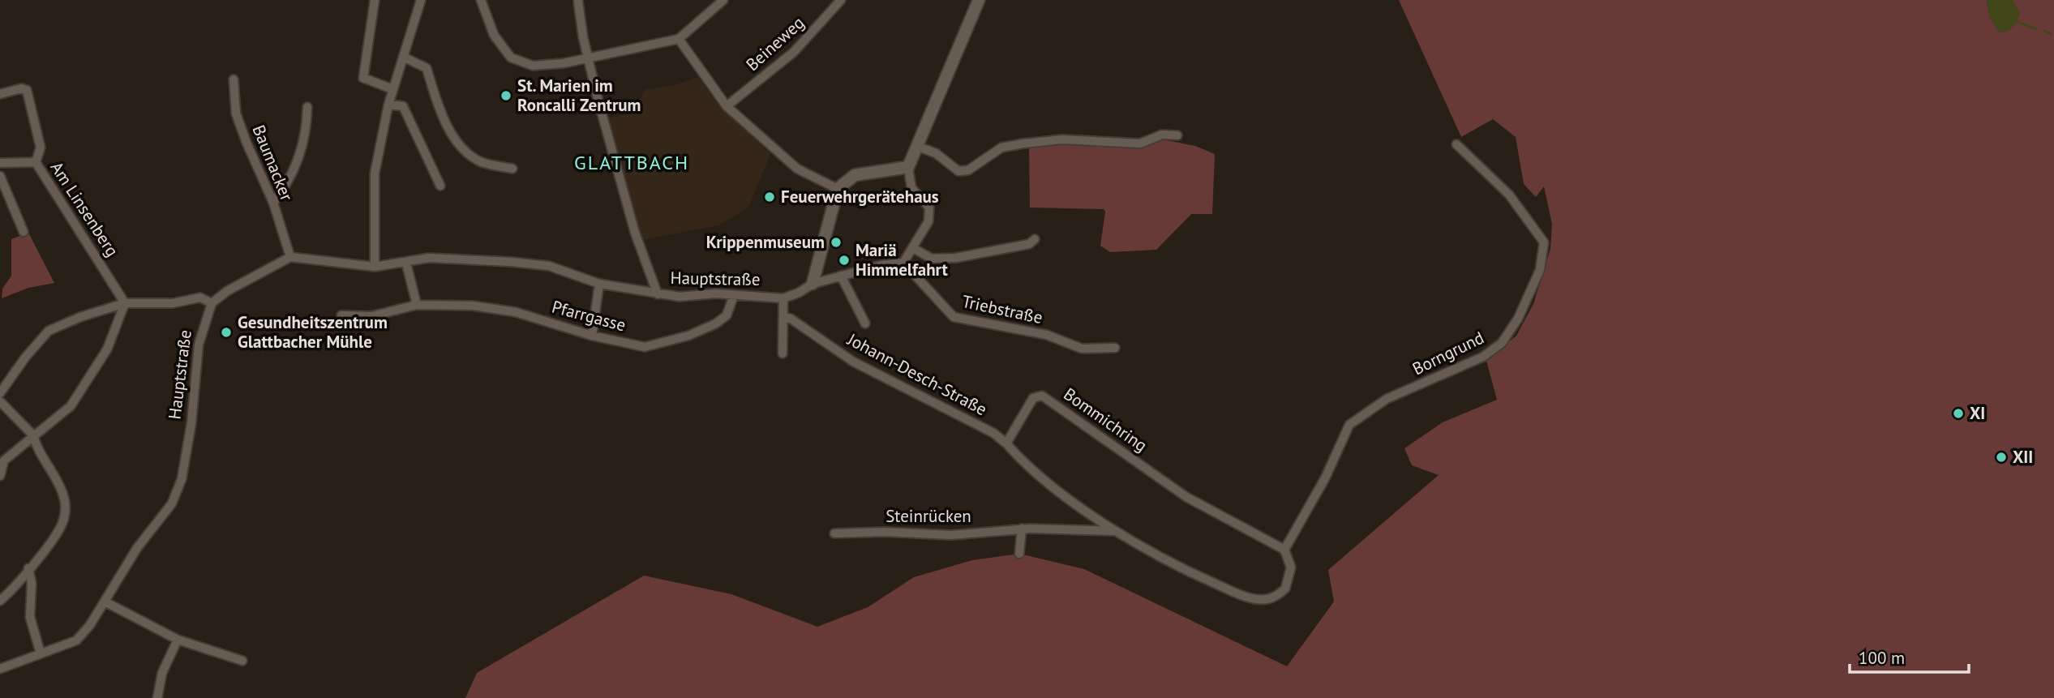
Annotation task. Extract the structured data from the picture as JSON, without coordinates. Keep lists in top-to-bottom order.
{
  "streets": {
    "street": [
      "Beineweg",
      "Baumacker",
      "Am Linsenberg",
      "Hauptstraße",
      "Triebstraße",
      "Pfarrgasse",
      "Borngrund",
      "Johann-Desch-Straße",
      "Bommichring",
      "Steinrücken"
    ]
  },
  "crossings": [
    ["Baumacker", "Hauptstraße"],
    ["Hauptstraße", "Triebstraße"],
    ["Hauptstraße", "Pfarrgasse"],
    ["Borngrund", "Bommichring"],
    ["Johann-Desch-Straße", "Bommichring"]
  ],
  "districts": ["GLATTBACH"],
  "places": [
    "St. Marien im Roncalli Zentrum",
    "Feuerwehrgerätehaus",
    "Krippenmuseum",
    "Mariä Himmelfahrt",
    "Gesundheitszentrum Glattbacher Mühle",
    "XI",
    "XII"
  ],
  "scale_bar": "100 m"
}
